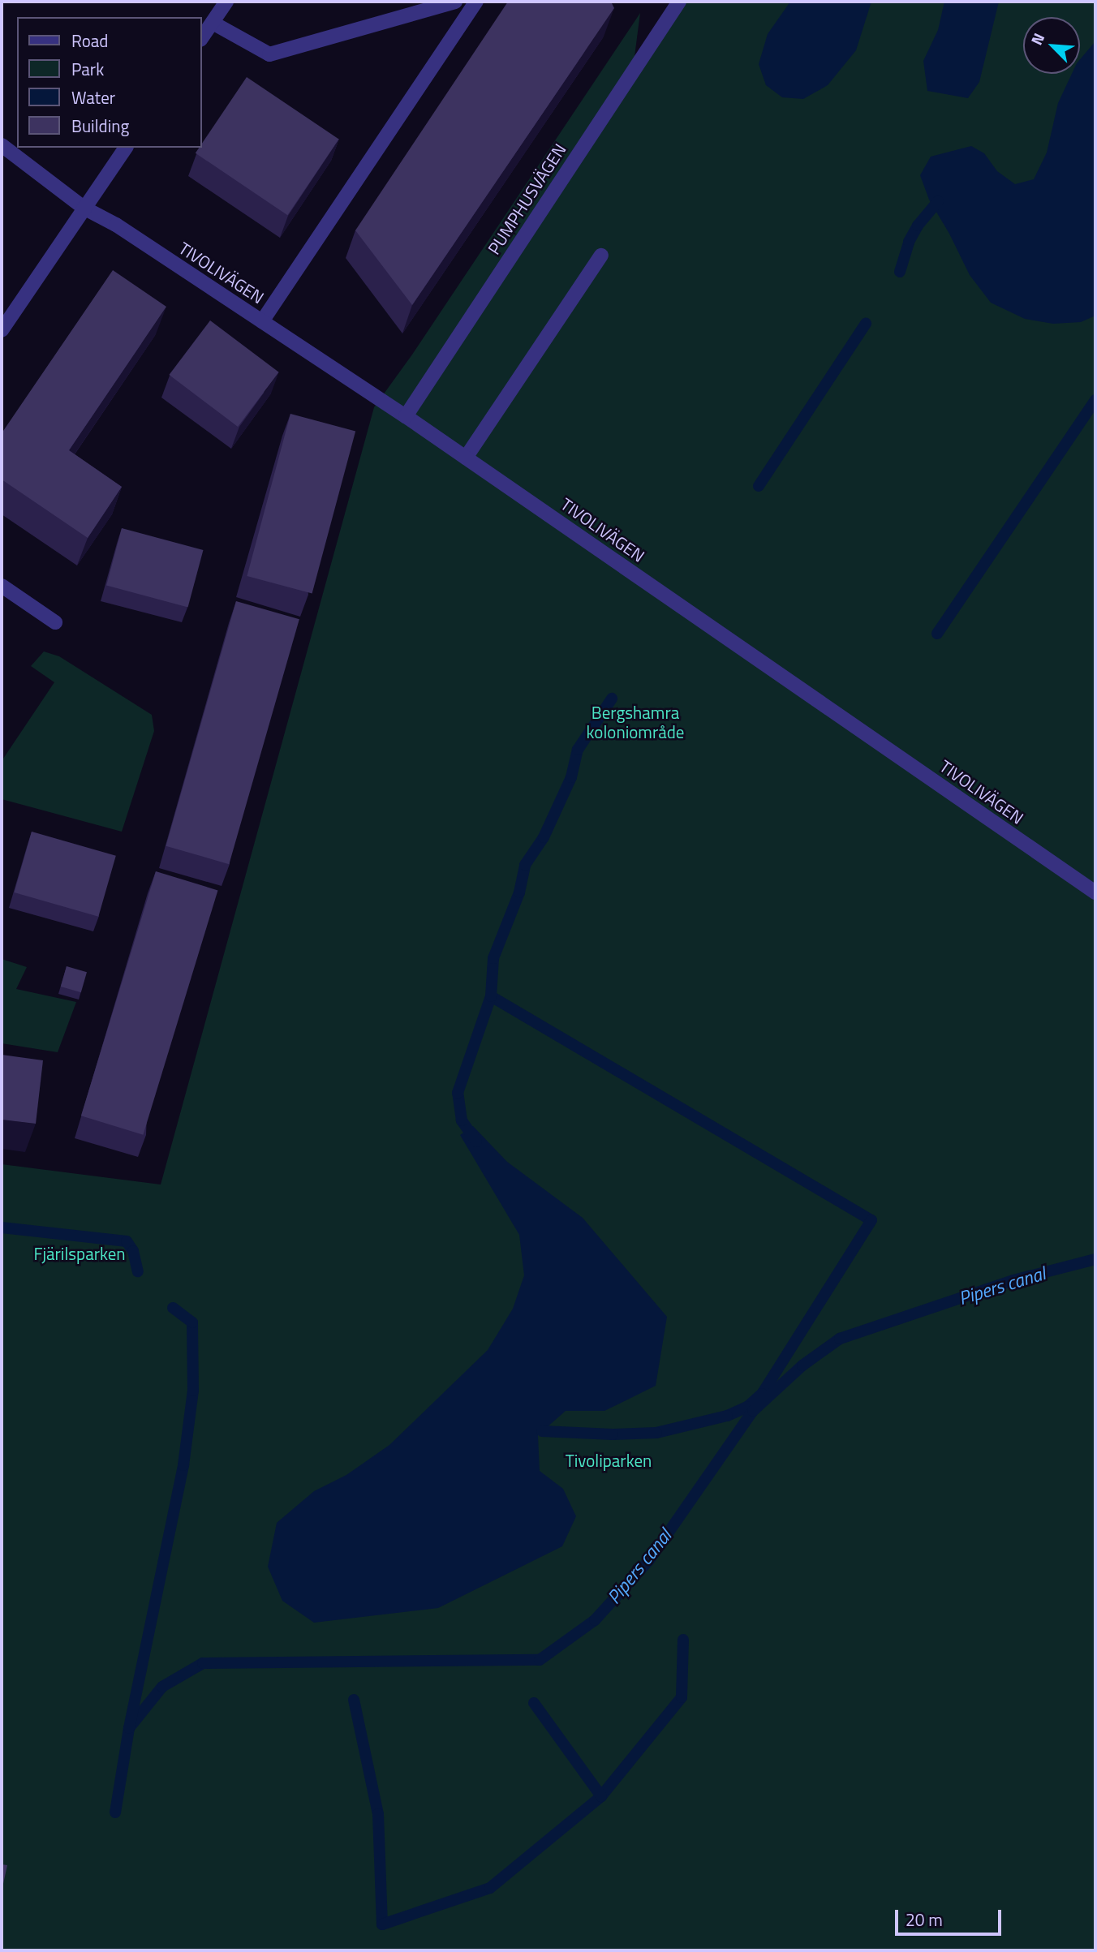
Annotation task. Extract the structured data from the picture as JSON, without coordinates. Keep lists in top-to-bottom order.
{
  "streets": {
    "street": ["PUMPHUSVÄGEN", "TIVOLIVÄGEN"]
  },
  "crossings": [
    ["PUMPHUSVÄGEN", "TIVOLIVÄGEN"]
  ],
  "water": ["Pipers canal"],
  "parks": ["Bergshamra koloniområde", "Fjärilsparken", "Tivoliparken"],
  "legend": [
    "Road",
    "Park",
    "Water",
    "Building"
  ],
  "scale_bar": "20 m",
  "north": "top left"
}
